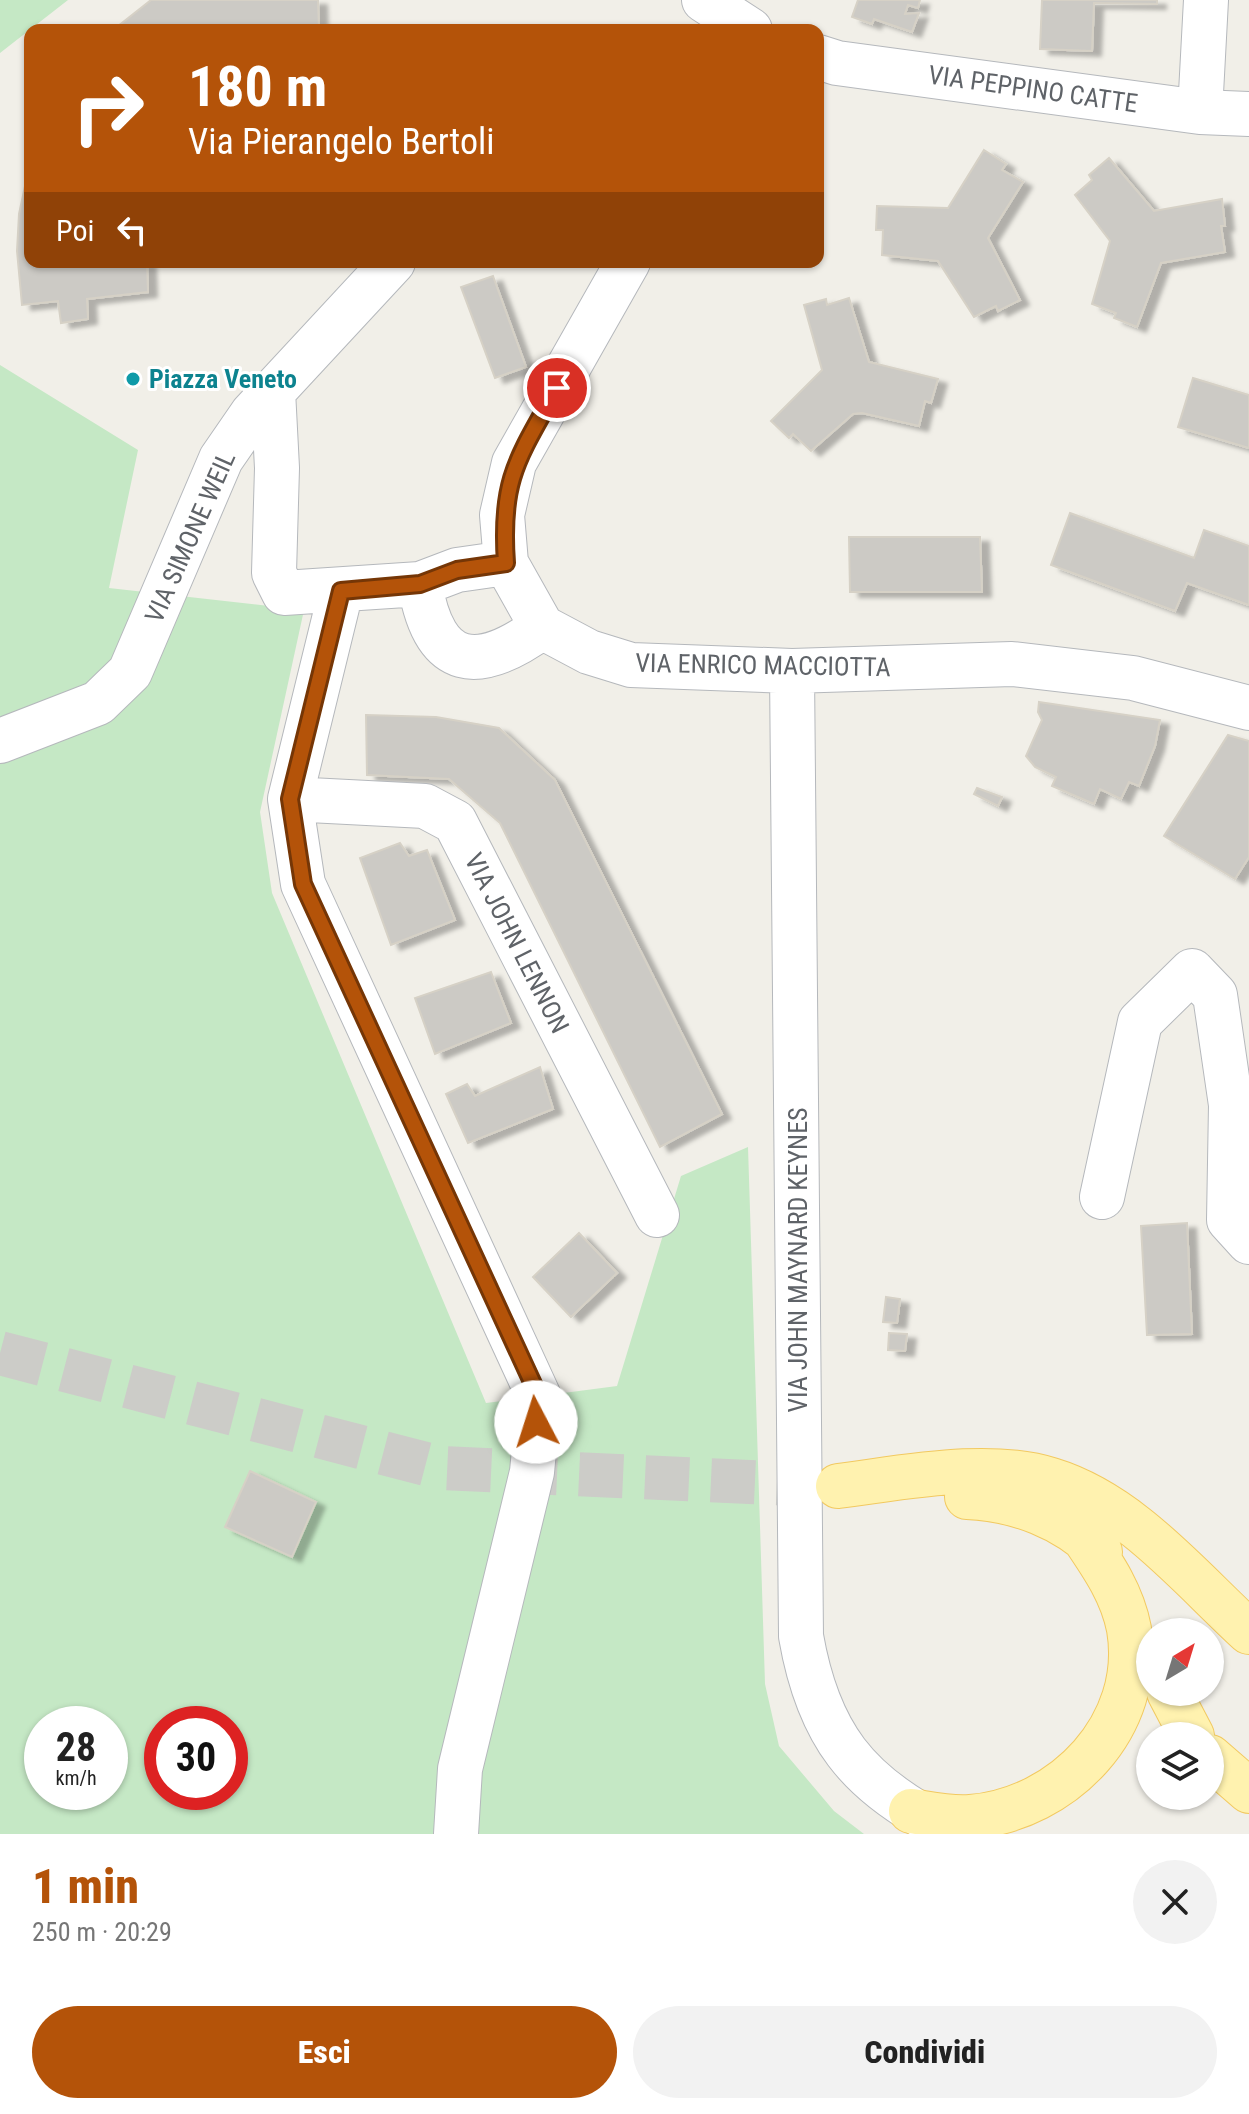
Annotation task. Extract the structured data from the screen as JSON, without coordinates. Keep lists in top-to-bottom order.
{
  "streets": {
    "street": [
      "VIA PEPPINO CATTE",
      "VIA SIMONE WEIL",
      "VIA ENRICO MACCIOTTA",
      "VIA JOHN LENNON",
      "VIA JOHN MAYNARD KEYNES"
    ]
  },
  "crossings": [
    ["VIA ENRICO MACCIOTTA", "VIA JOHN MAYNARD KEYNES"]
  ],
  "places": ["Piazza Veneto"],
  "north": "top right",
  "page": {
    "turn": ["180 m", "Via Pierangelo Bertoli"],
    "then": "Poi",
    "speed": "28 km/h",
    "limit": "30",
    "heading": ["1 min", "250 m · 20:29"],
    "buttons": ["Esci", "Condividi"]
  }
}
